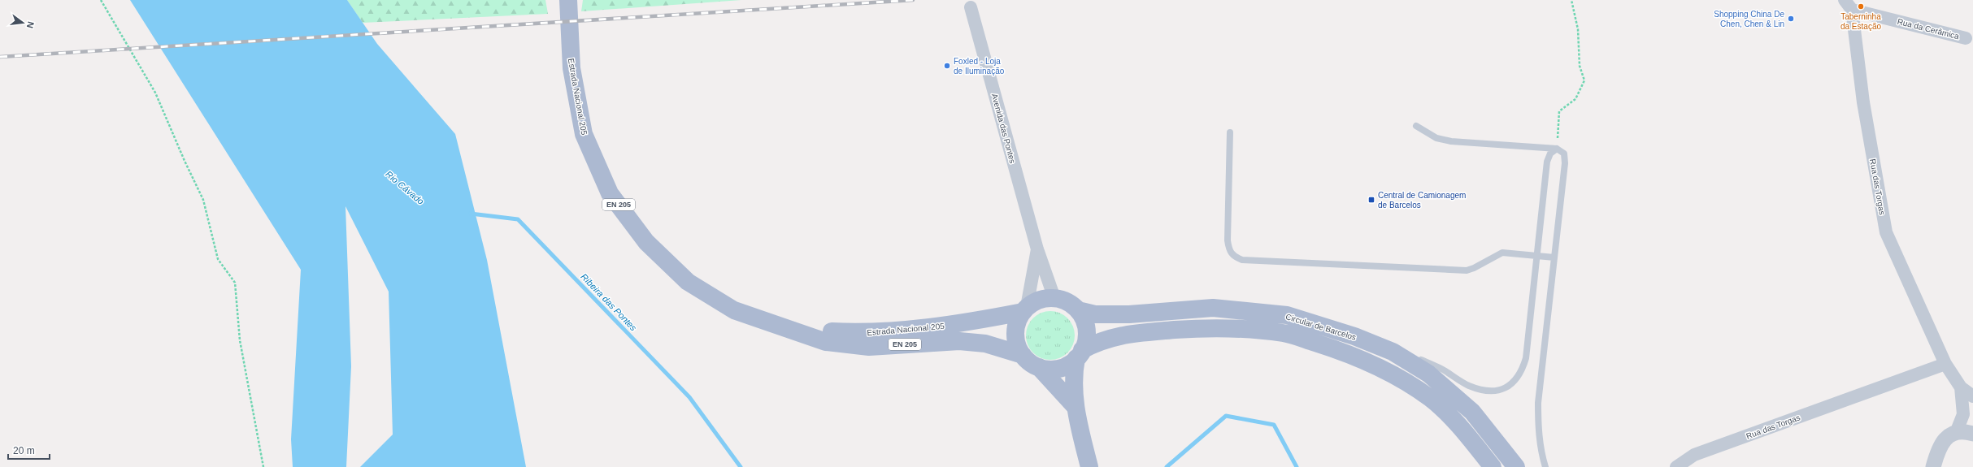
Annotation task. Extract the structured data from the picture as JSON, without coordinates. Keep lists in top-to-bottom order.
{
  "streets": {
    "main road": ["Estrada Nacional 205", "EN 205", "Circular de Barcelos"],
    "street": ["Rua da Cerâmica", "Avenida das Pontes", "Rua das Torgas"]
  },
  "crossings": [
    ["Rua da Cerâmica", "Rua das Torgas"],
    ["Estrada Nacional 205", "Avenida das Pontes"],
    ["Estrada Nacional 205", "EN 205"],
    ["Estrada Nacional 205", "Circular de Barcelos"],
    ["Avenida das Pontes", "EN 205"],
    ["Avenida das Pontes", "Circular de Barcelos"],
    ["EN 205", "Circular de Barcelos"]
  ],
  "water": ["Rio Cávado", "Ribeira das Pontes"],
  "places": {
    "other": ["Taberninha da Estação", "Shopping China De Chen, Chen & Lin", "Foxled - Loja de Iluminação"],
    "transit": ["Central de Camionagem de Barcelos"]
  },
  "scale_bar": "20 m",
  "north": "right"
}
